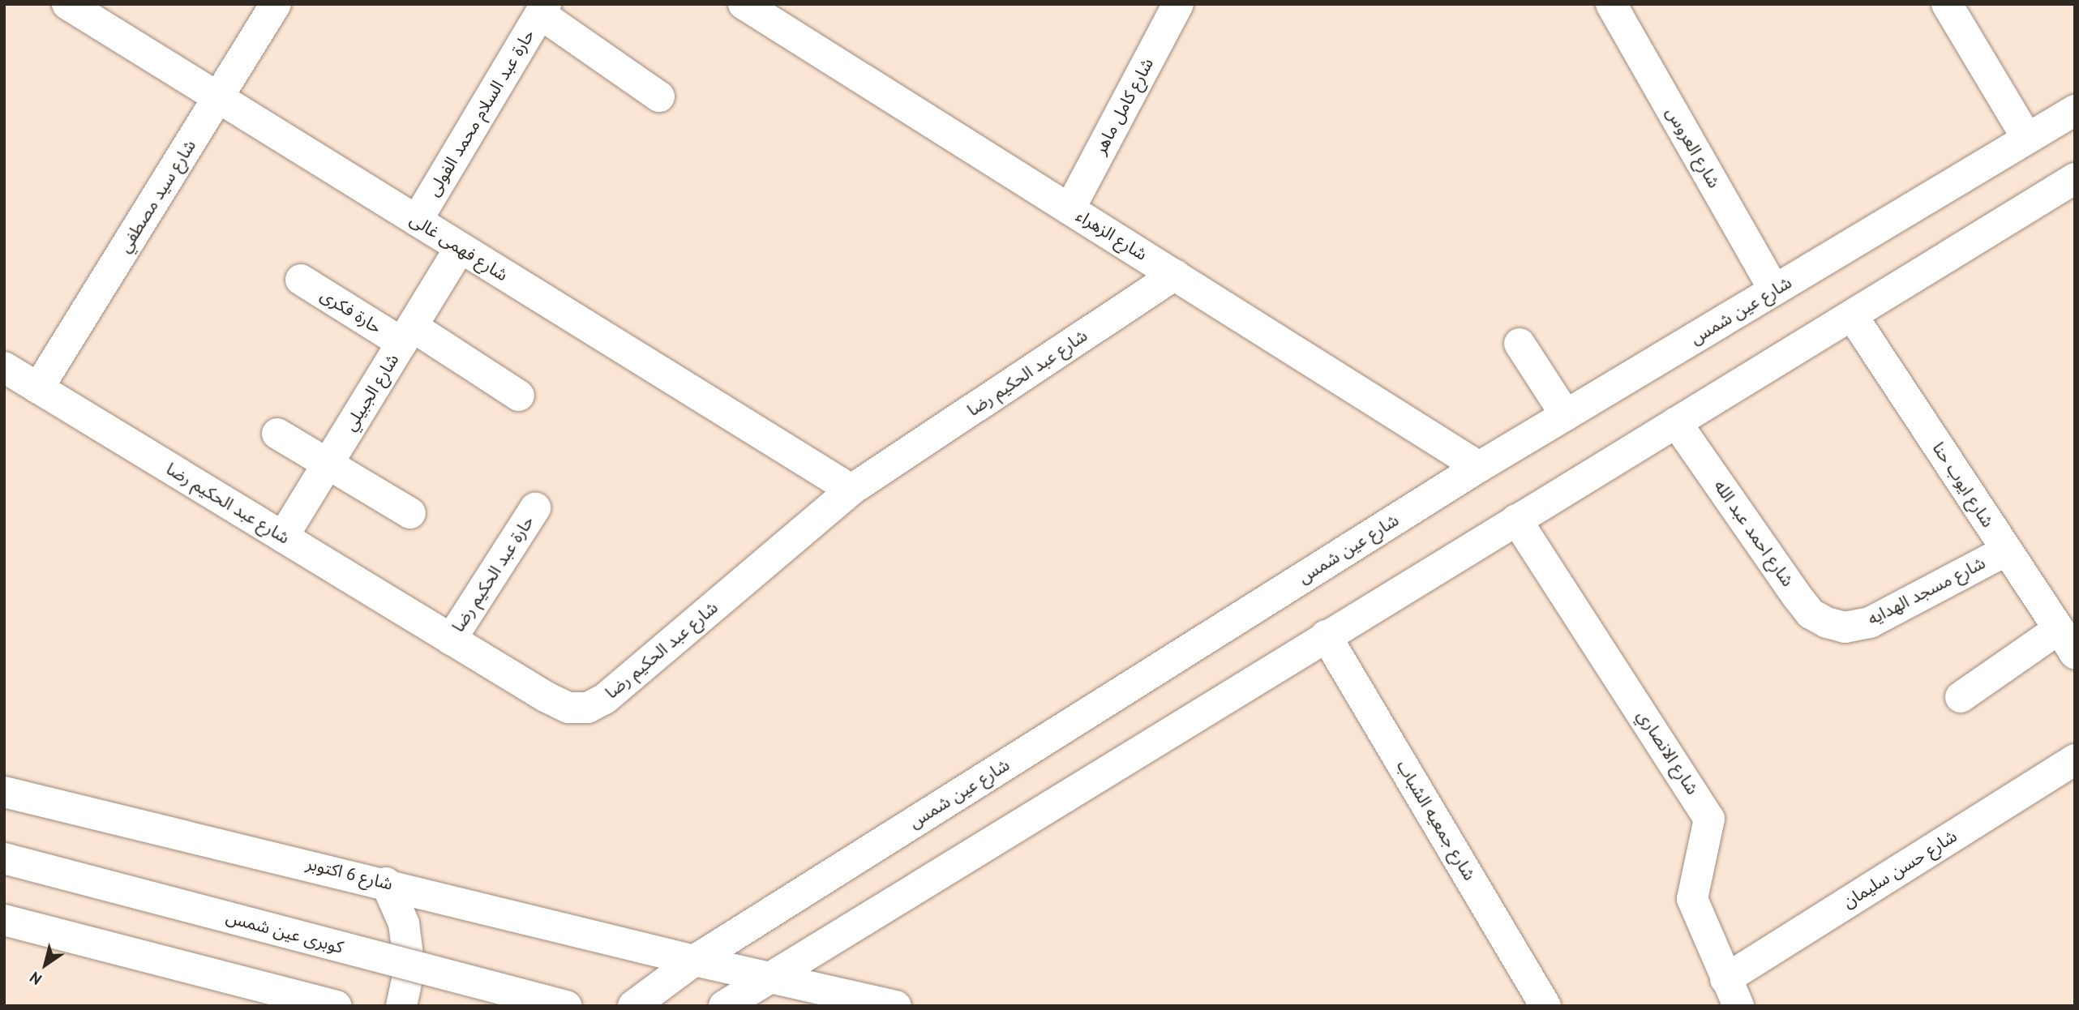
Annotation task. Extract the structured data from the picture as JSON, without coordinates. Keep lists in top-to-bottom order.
{
  "streets": {
    "street": [
      "شارع كامل ماهر",
      "حارة عبد السلام محمد الفولى",
      "شارع العروس",
      "شارع سيد مصطفي",
      "شارع الزهراء",
      "شارع فهمى غالى",
      "شارع عين شمس",
      "حارة فكرى",
      "شارع عبد الحكيم رضا",
      "شارع الجبيلي",
      "شارع ايوب حنا",
      "شارع احمد عبد الله",
      "حارة عبد الحكيم رضا",
      "شارع مسجد الهدايه",
      "شارع الانصاري",
      "شارع جمعيه الشباب",
      "شارع حسن سليمان",
      "شارع 6 اكتوبر",
      "كوبرى عين شمس"
    ]
  },
  "crossings": [
    ["شارع كامل ماهر", "شارع الزهراء"],
    ["حارة عبد السلام محمد الفولى", "شارع فهمى غالى"],
    ["شارع العروس", "شارع عين شمس"],
    ["شارع سيد مصطفي", "شارع فهمى غالى"],
    ["شارع سيد مصطفي", "شارع عبد الحكيم رضا"],
    ["شارع الزهراء", "شارع عين شمس"],
    ["شارع الزهراء", "شارع عبد الحكيم رضا"],
    ["شارع فهمى غالى", "شارع عبد الحكيم رضا"],
    ["شارع فهمى غالى", "شارع الجبيلي"],
    ["شارع عين شمس", "شارع 6 اكتوبر"],
    ["حارة فكرى", "شارع الجبيلي"],
    ["شارع عبد الحكيم رضا", "شارع الجبيلي"],
    ["شارع عبد الحكيم رضا", "حارة عبد الحكيم رضا"],
    ["شارع ايوب حنا", "شارع مسجد الهدايه"],
    ["شارع احمد عبد الله", "شارع مسجد الهدايه"],
    ["شارع الانصاري", "شارع حسن سليمان"]
  ],
  "north": "bottom left"
}
